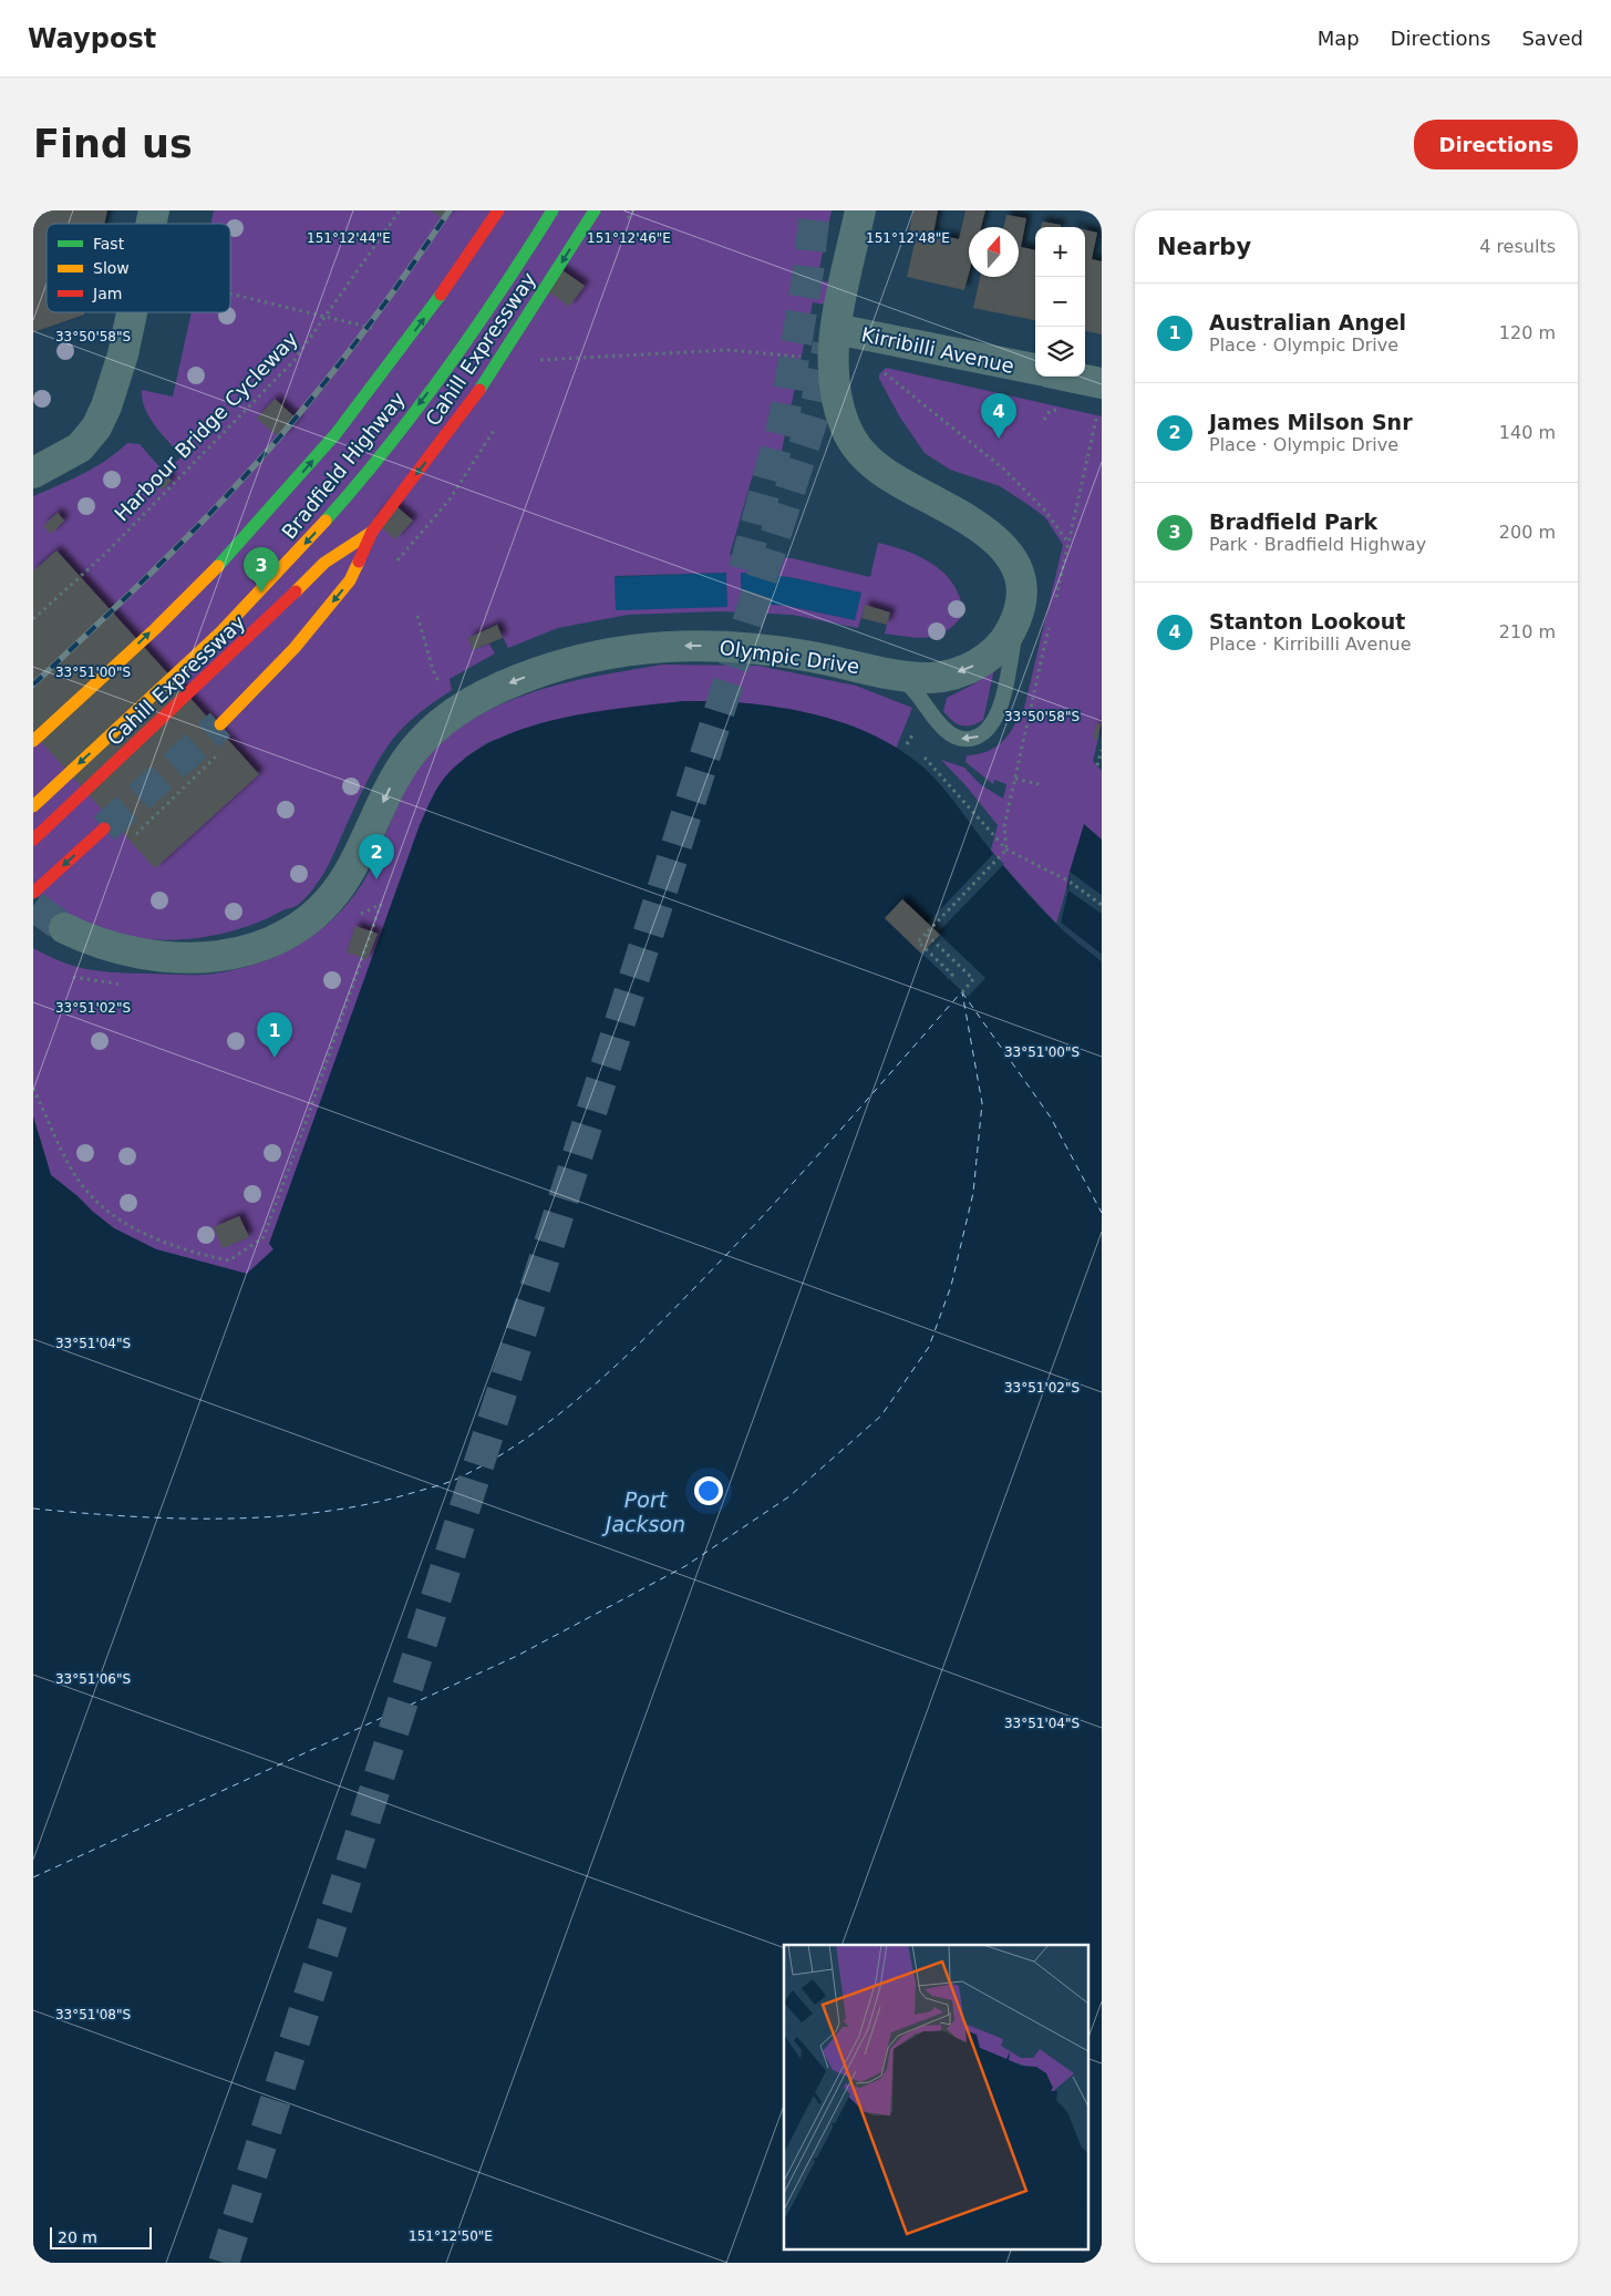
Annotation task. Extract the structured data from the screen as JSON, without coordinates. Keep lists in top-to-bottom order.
{
  "streets": {
    "highway": ["Cahill Expressway", "Bradfield Highway"],
    "street": ["Kirribilli Avenue", "Olympic Drive"],
    "path": ["Harbour Bridge Cycleway"]
  },
  "one_way": ["Olympic Drive"],
  "water": ["Port Jackson"],
  "legend": ["Fast", "Slow", "Jam"],
  "scale_bar": "20 m",
  "north": "top",
  "page": {
    "header": "Waypost",
    "nav": ["Map", "Directions", "Saved"],
    "buttons": "Directions",
    "title": "Find us",
    "heading": ["Nearby", "4 results"],
    "map_buttons": ["+", "−"],
    "list": [
      {
        "mark": "1",
        "name": "Australian Angel",
        "note": "Place · Olympic Drive",
        "value": "120 m"
      },
      {
        "mark": "2",
        "name": "James Milson Snr",
        "note": "Place · Olympic Drive",
        "value": "140 m"
      },
      {
        "mark": "3",
        "name": "Bradfield Park",
        "note": "Park · Bradfield Highway",
        "value": "200 m"
      },
      {
        "mark": "4",
        "name": "Stanton Lookout",
        "note": "Place · Kirribilli Avenue",
        "value": "210 m"
      }
    ],
    "pins": [
      "4",
      "3",
      "2",
      "1"
    ],
    "scale": "20 m"
  },
  "coordinates": [
    "151°12'48\"E",
    "151°12'44\"E",
    "151°12'46\"E",
    "33°50'58\"S",
    "33°51'00\"S",
    "33°51'02\"S",
    "33°51'04\"S",
    "33°51'06\"S",
    "33°51'08\"S",
    "151°12'50\"E"
  ]
}
